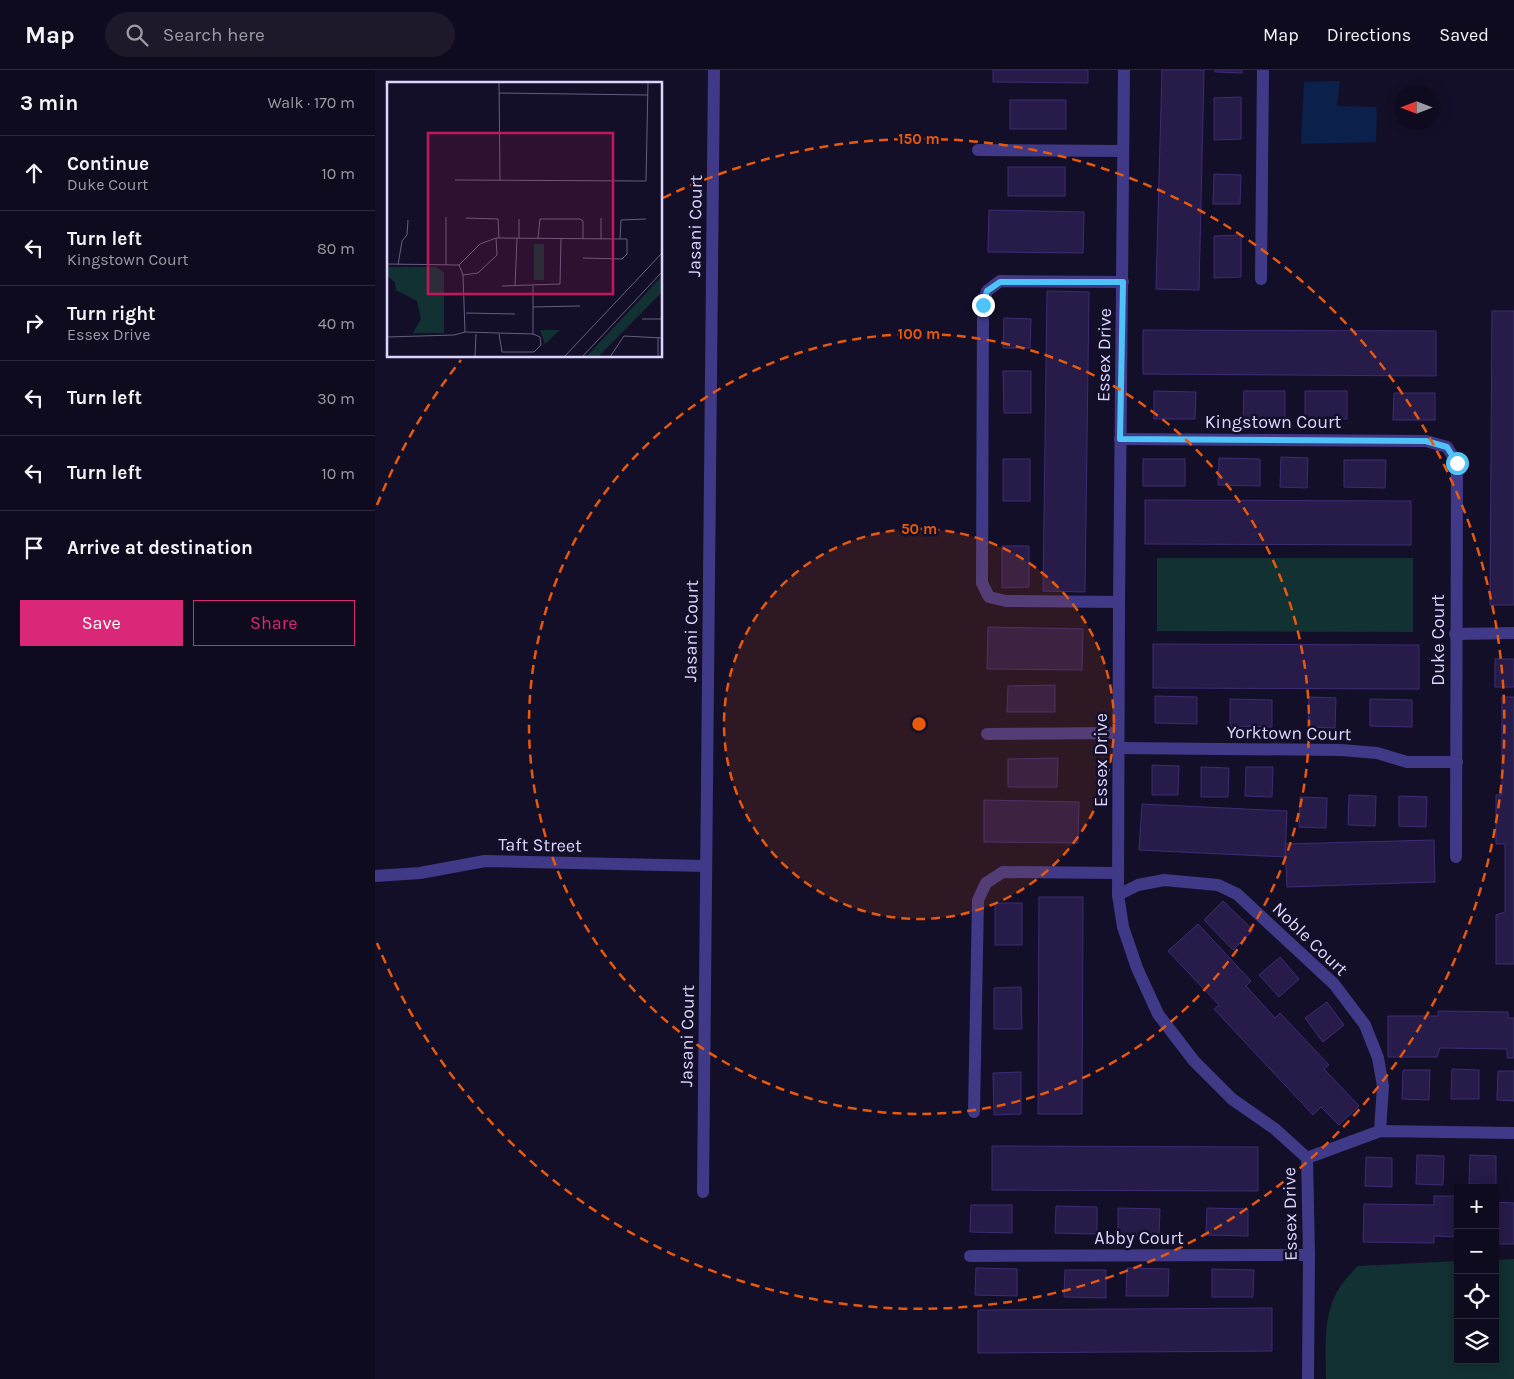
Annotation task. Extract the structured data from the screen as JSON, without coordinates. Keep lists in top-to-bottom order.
{
  "streets": {
    "street": [
      "Jasani Court",
      "Essex Drive",
      "Kingstown Court",
      "Duke Court",
      "Yorktown Court",
      "Taft Street",
      "Noble Court",
      "Abby Court"
    ]
  },
  "crossings": [
    ["Jasani Court", "Taft Street"],
    ["Essex Drive", "Kingstown Court"],
    ["Essex Drive", "Yorktown Court"],
    ["Essex Drive", "Noble Court"],
    ["Essex Drive", "Abby Court"],
    ["Kingstown Court", "Duke Court"],
    ["Duke Court", "Yorktown Court"]
  ],
  "north": "left",
  "page": {
    "header": "Map",
    "search": "Search here",
    "nav": ["Map", "Directions", "Saved"],
    "heading": ["3 min", "Walk · 170 m"],
    "list": [
      ["Continue", "Duke Court", "10 m"],
      ["Turn left", "Kingstown Court", "80 m"],
      ["Turn right", "Essex Drive", "40 m"],
      ["Turn left", "30 m"],
      ["Turn left", "10 m"],
      "Arrive at destination"
    ],
    "buttons": ["Save", "Share"],
    "map_buttons": ["+", "−"]
  },
  "rings": ["150 m", "100 m", "50 m"]
}
